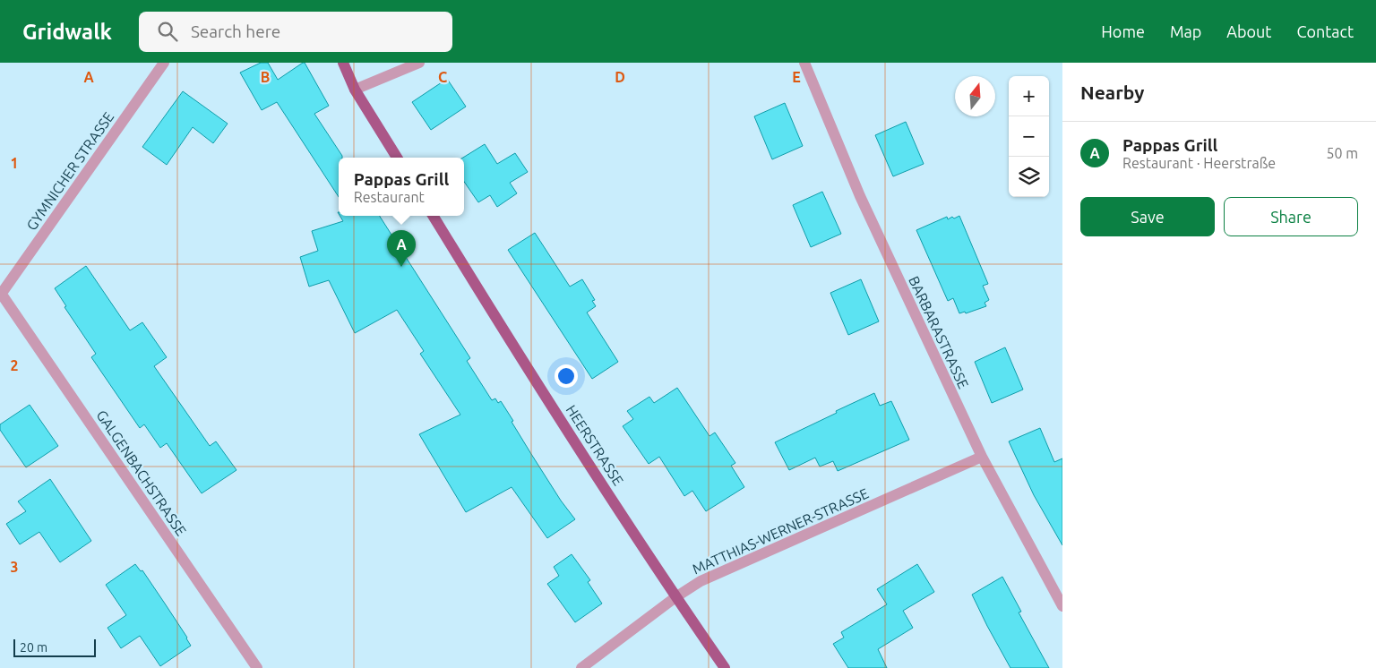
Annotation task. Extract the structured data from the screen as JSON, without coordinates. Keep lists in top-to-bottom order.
{
  "streets": {
    "main road": ["HEERSTRASSE"],
    "street": [
      "GYMNICHER STRASSE",
      "BARBARASTRASSE",
      "GALGENBACHSTRASSE",
      "MATTHIAS-WERNER-STRASSE"
    ]
  },
  "crossings": [
    ["GYMNICHER STRASSE", "GALGENBACHSTRASSE"],
    ["BARBARASTRASSE", "MATTHIAS-WERNER-STRASSE"],
    ["HEERSTRASSE", "MATTHIAS-WERNER-STRASSE"]
  ],
  "scale_bar": "20 m",
  "north": "top",
  "page": {
    "header": "Gridwalk",
    "search": "Search here",
    "nav": [
      "Home",
      "Map",
      "About",
      "Contact"
    ],
    "heading": "Nearby",
    "map_buttons": ["+", "−"],
    "list": [
      {
        "mark": "A",
        "name": "Pappas Grill",
        "note": "Restaurant · Heerstraße",
        "value": "50 m"
      }
    ],
    "popup": ["Pappas Grill", "Restaurant"],
    "buttons": ["Save", "Share"],
    "pins": "A",
    "scale": "20 m"
  },
  "grid": {
    "columns": [
      "A",
      "B",
      "C",
      "D",
      "E"
    ],
    "rows": ["1", "2", "3"]
  }
}
